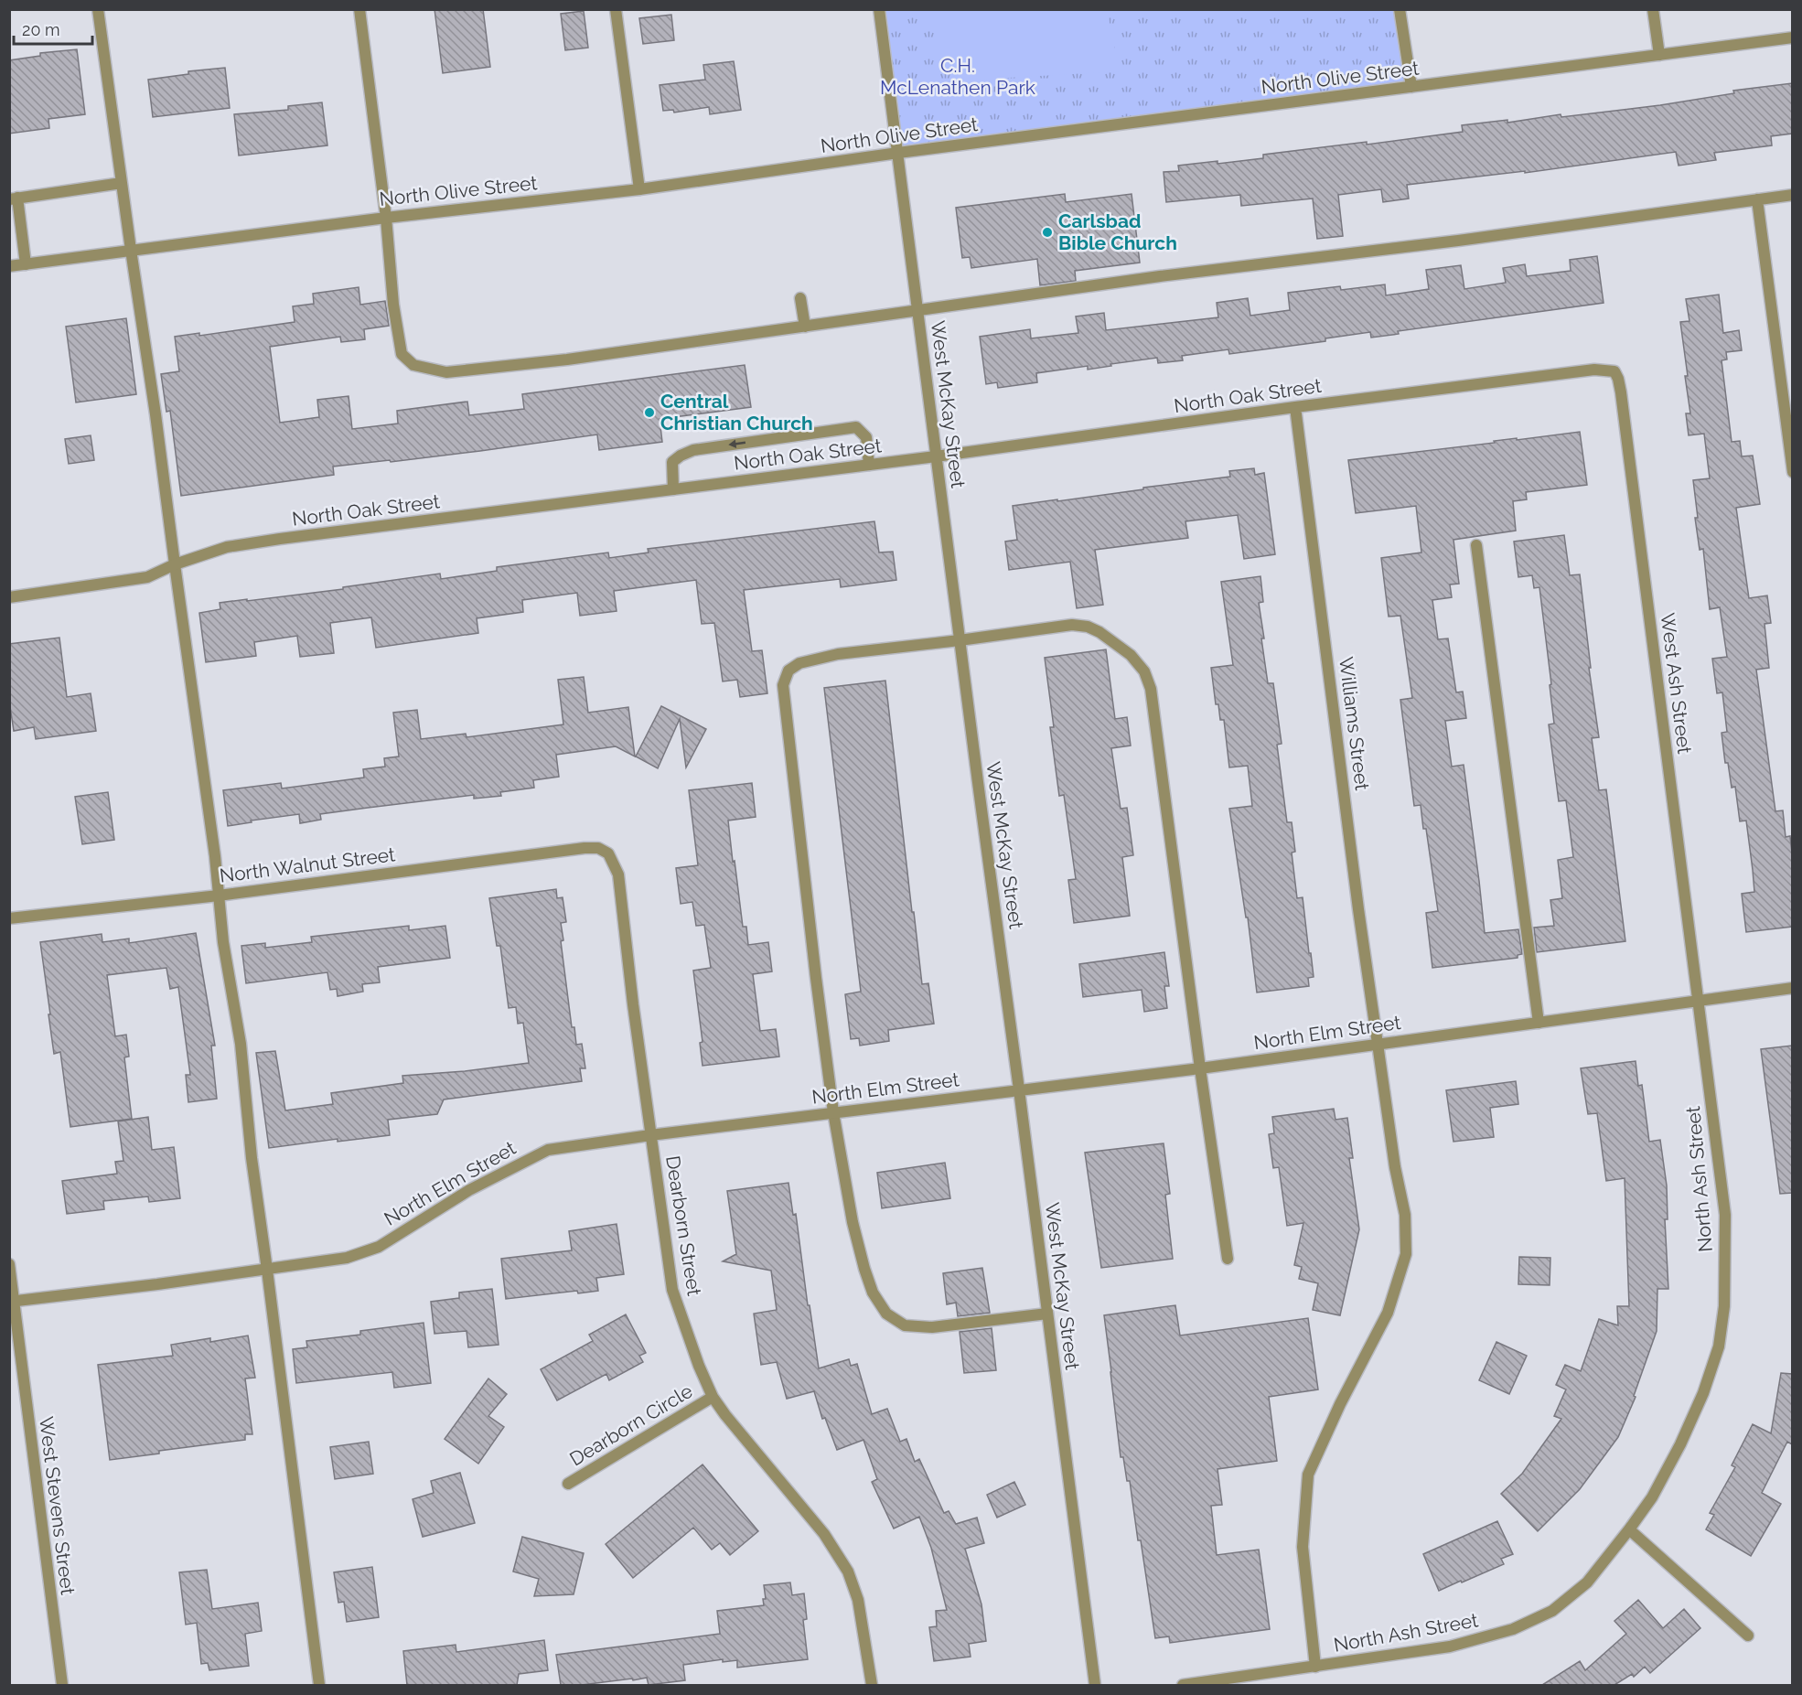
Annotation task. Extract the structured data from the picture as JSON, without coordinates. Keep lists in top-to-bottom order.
{
  "streets": {
    "street": [
      "North Olive Street",
      "North Oak Street",
      "West McKay Street",
      "West Ash Street",
      "Williams Street",
      "North Walnut Street",
      "North Elm Street",
      "North Ash Street",
      "Dearborn Street",
      "Dearborn Circle",
      "West Stevens Street"
    ]
  },
  "crossings": [
    ["North Olive Street", "West McKay Street"],
    ["North Oak Street", "West McKay Street"],
    ["North Oak Street", "West Ash Street"],
    ["North Oak Street", "Williams Street"],
    ["West McKay Street", "North Elm Street"],
    ["West Ash Street", "North Elm Street"],
    ["West Ash Street", "North Ash Street"],
    ["Williams Street", "North Elm Street"],
    ["Williams Street", "North Ash Street"],
    ["North Walnut Street", "Dearborn Street"],
    ["North Elm Street", "North Ash Street"],
    ["North Elm Street", "Dearborn Street"],
    ["North Elm Street", "West Stevens Street"],
    ["Dearborn Street", "Dearborn Circle"]
  ],
  "parks": ["C.H. McLenathen Park"],
  "places": ["Carlsbad Bible Church", "Central Christian Church"],
  "scale_bar": "20 m"
}
